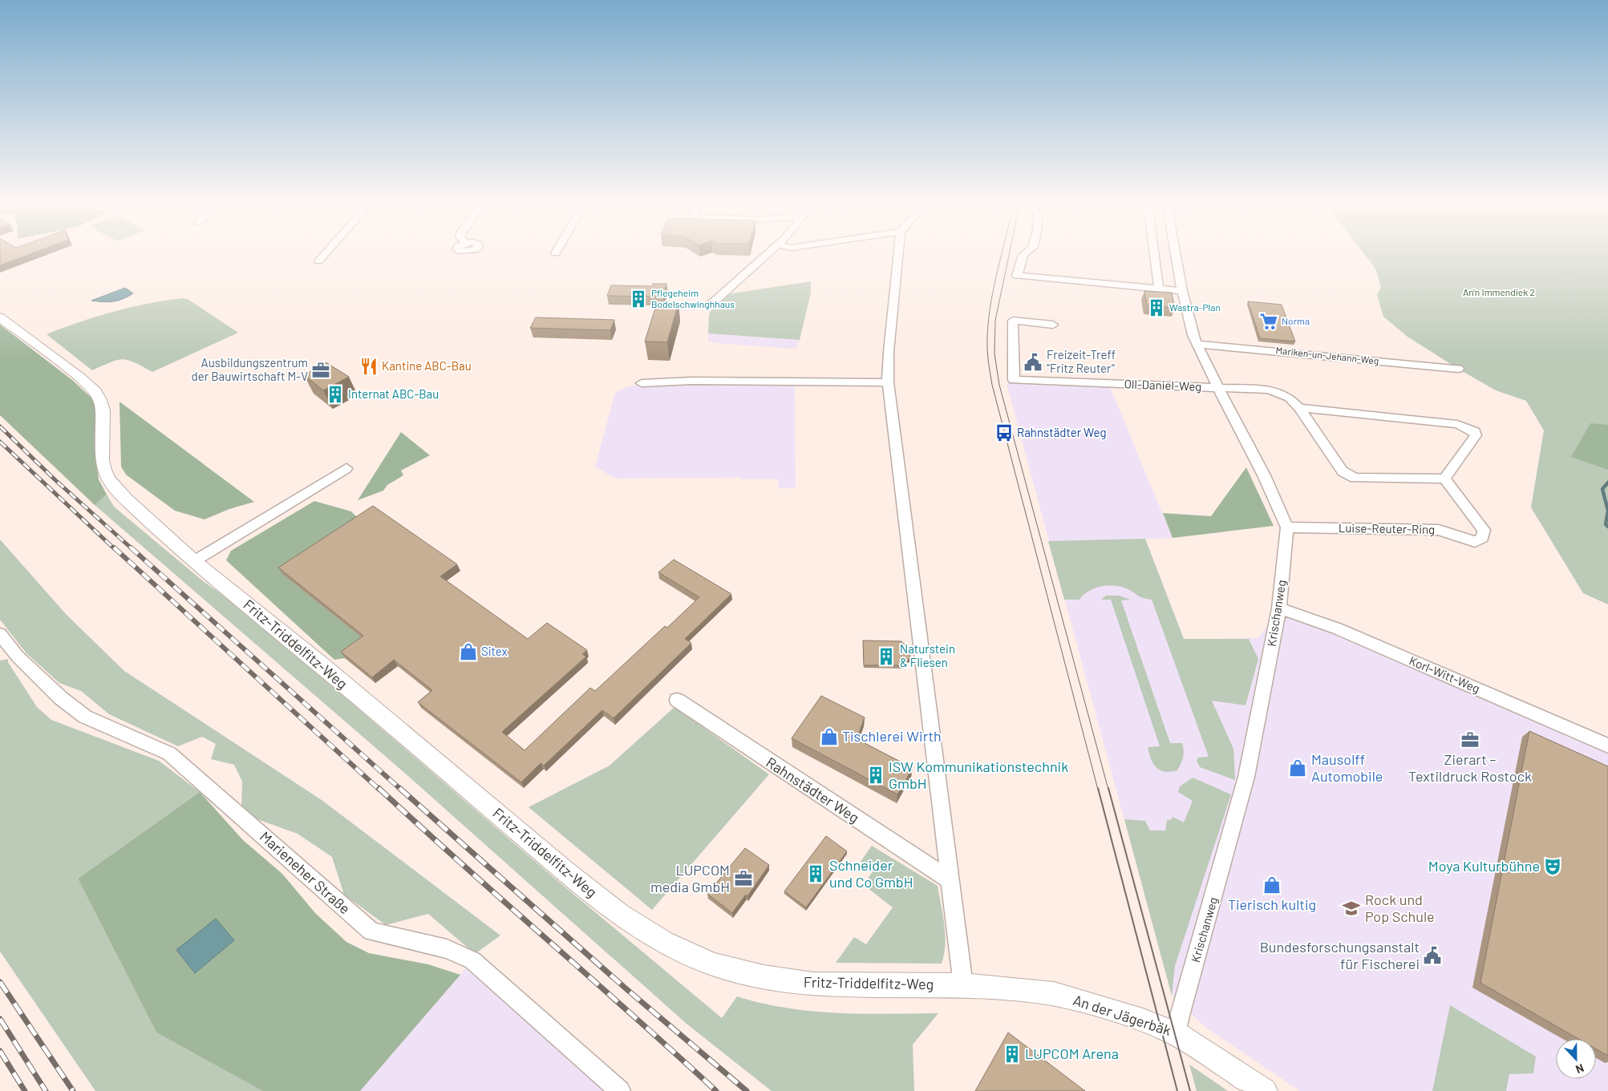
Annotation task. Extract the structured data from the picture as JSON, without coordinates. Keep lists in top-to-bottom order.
{
  "streets": {
    "street": [
      "Mariken-un-Jehann-Weg",
      "Oll-Daniel-Weg",
      "Luise-Reuter-Ring",
      "Krischanweg",
      "Fritz-Triddelfitz-Weg",
      "Korl-Witt-Weg",
      "Rahnstädter Weg",
      "Marieneher Straße",
      "An der Jägerbäk"
    ]
  },
  "crossings": [
    ["Mariken-un-Jehann-Weg", "Krischanweg"],
    ["Oll-Daniel-Weg", "Krischanweg"],
    ["Luise-Reuter-Ring", "Krischanweg"],
    ["Krischanweg", "Korl-Witt-Weg"],
    ["Krischanweg", "An der Jägerbäk"],
    ["Fritz-Triddelfitz-Weg", "An der Jägerbäk"]
  ],
  "parks": ["An'n Immendiek 2"],
  "places": {
    "building": [
      "Pflegeheim Bodelschwinghhaus",
      "Wastra-Plan",
      "Internat ABC-Bau",
      "Naturstein & Fliesen",
      "ISW Kommunikationstechnik GmbH",
      "Schneider und Co GmbH",
      "LUPCOM Arena"
    ],
    "supermarket": ["Norma"],
    "public building": ["Freizeit-Treff \"Fritz Reuter\"", "Bundesforschungsanstalt für Fischerei"],
    "restaurant": ["Kantine ABC-Bau"],
    "office": ["Ausbildungszentrum der Bauwirtschaft M-V", "Zierart – Textildruck Rostock", "LUPCOM media GmbH"],
    "bus stop": ["Rahnstädter Weg"],
    "shop": [
      "Sitex",
      "Tischlerei Wirth",
      "Mausolff Automobile",
      "Tierisch kultig"
    ],
    "theatre": ["Moya Kulturbühne"],
    "school or university": ["Rock und Pop Schule"]
  },
  "north": "bottom"
}
